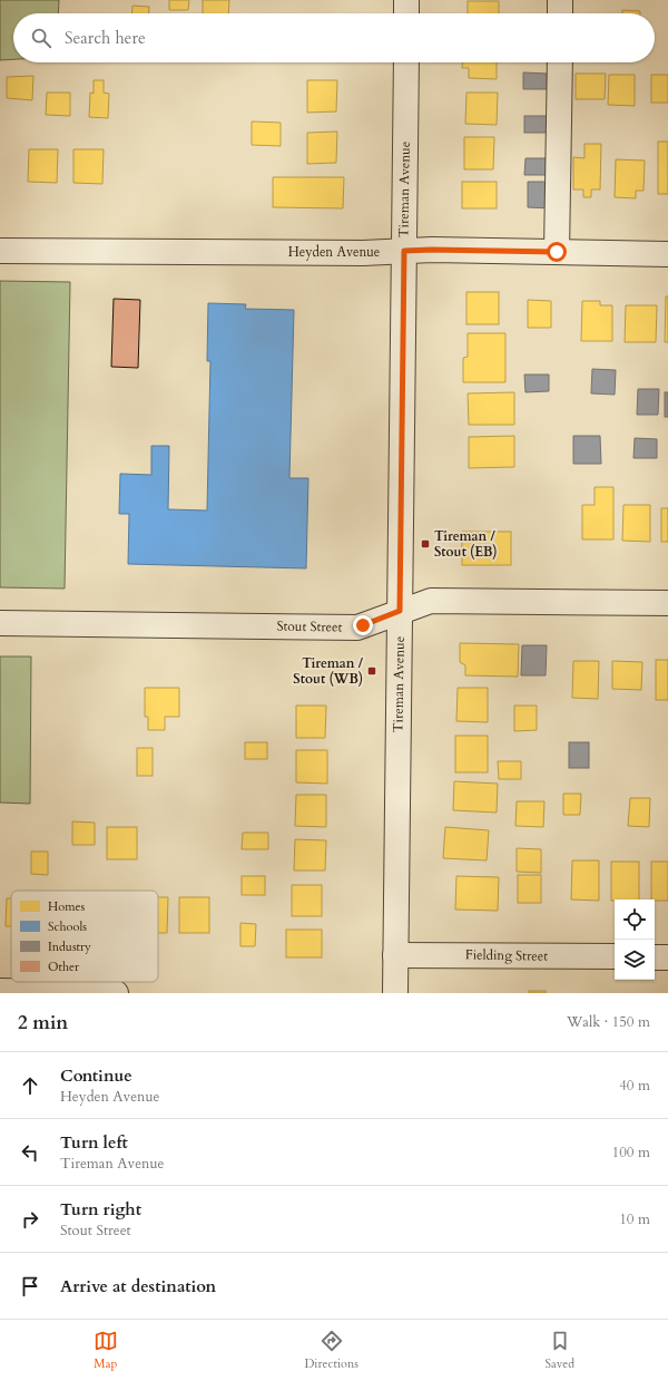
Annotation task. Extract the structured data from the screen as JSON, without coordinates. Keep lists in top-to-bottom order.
{
  "streets": {
    "street": [
      "Tireman Avenue",
      "Heyden Avenue",
      "Stout Street",
      "Fielding Street"
    ]
  },
  "crossings": [
    ["Tireman Avenue", "Heyden Avenue"],
    ["Tireman Avenue", "Stout Street"],
    ["Tireman Avenue", "Fielding Street"]
  ],
  "places": {
    "transit": ["Tireman / Stout (EB)", "Tireman / Stout (WB)"]
  },
  "legend": [
    "Homes",
    "Schools",
    "Industry",
    "Other"
  ],
  "page": {
    "search": "Search here",
    "heading": ["2 min", "Walk · 150 m"],
    "list": [
      ["Continue", "Heyden Avenue", "40 m"],
      ["Turn left", "Tireman Avenue", "100 m"],
      ["Turn right", "Stout Street", "10 m"],
      "Arrive at destination"
    ],
    "nav": ["Map", "Directions", "Saved"]
  }
}
